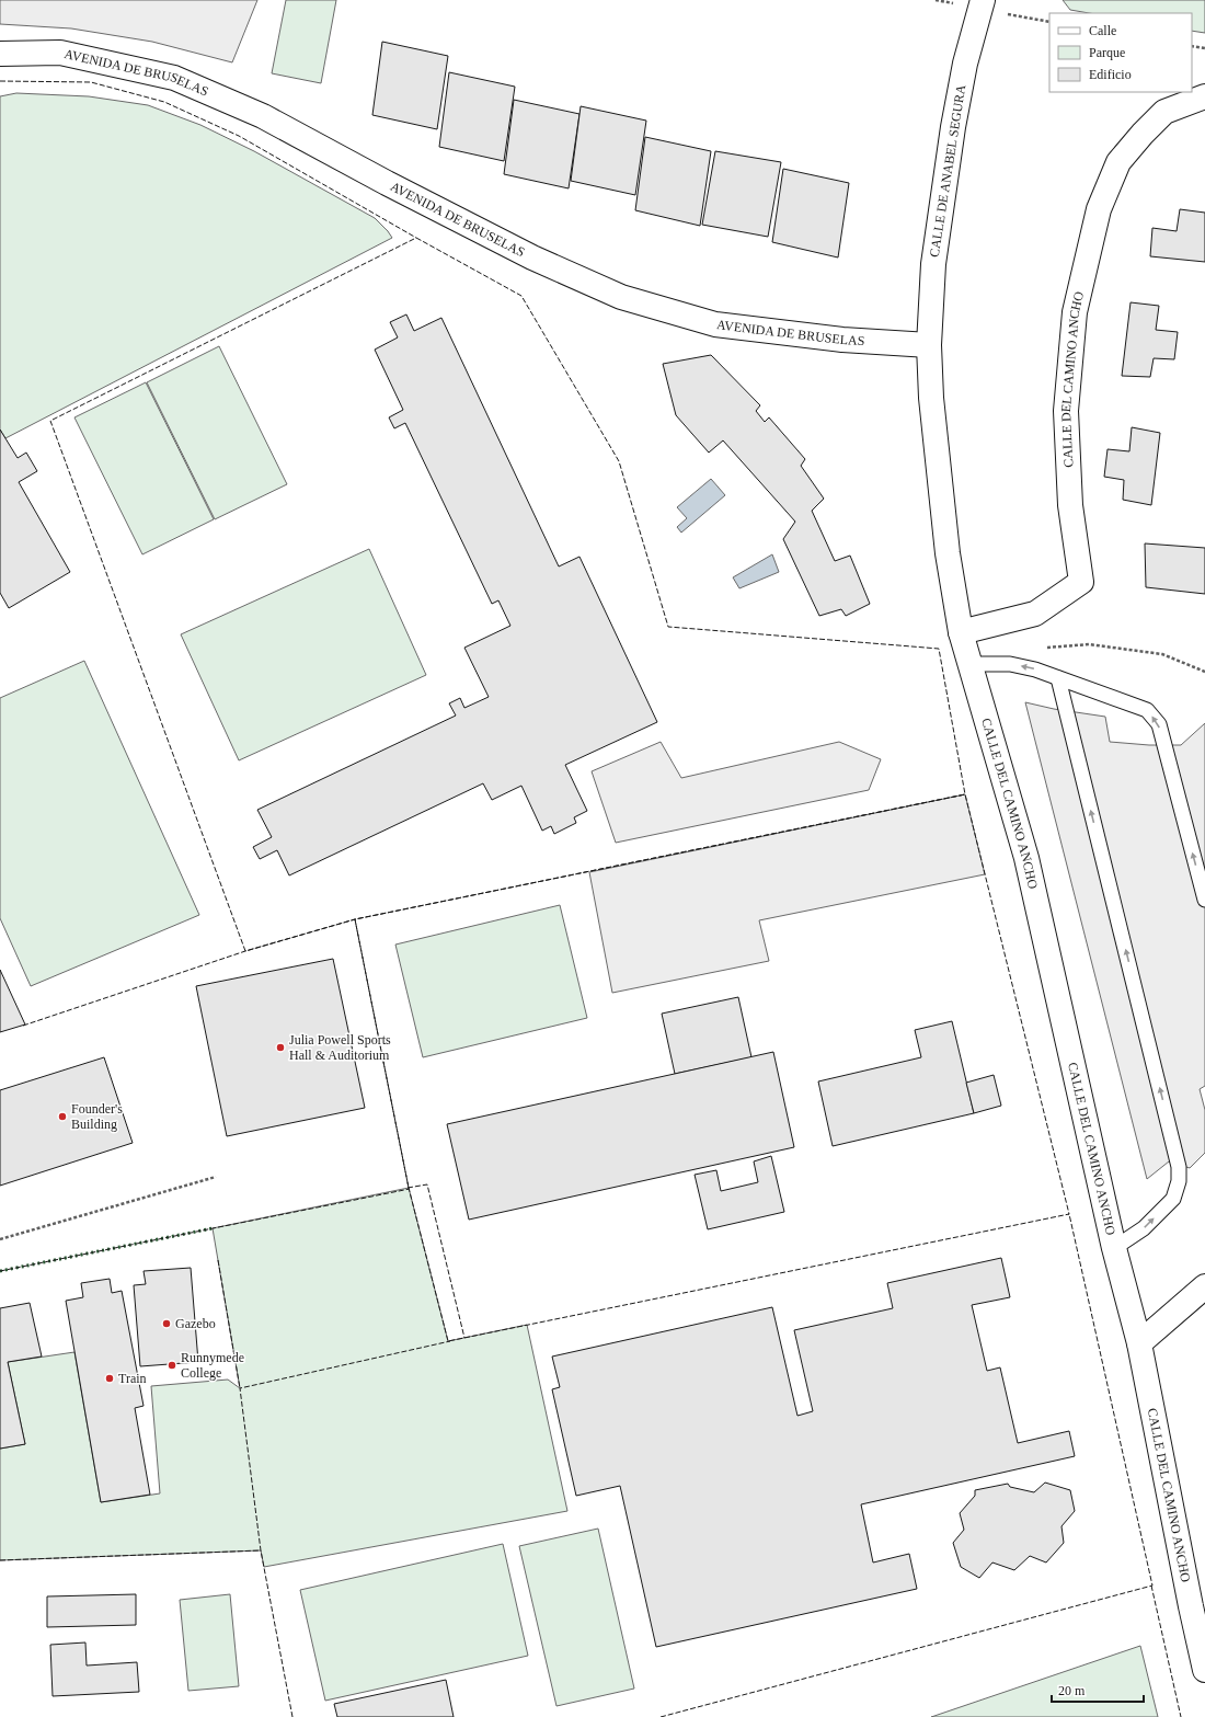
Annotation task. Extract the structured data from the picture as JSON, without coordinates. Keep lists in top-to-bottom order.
{
  "streets": {
    "street": ["AVENIDA DE BRUSELAS", "CALLE DE ANABEL SEGURA", "CALLE DEL CAMINO ANCHO"]
  },
  "crossings": [
    ["AVENIDA DE BRUSELAS", "CALLE DE ANABEL SEGURA"],
    ["AVENIDA DE BRUSELAS", "CALLE DEL CAMINO ANCHO"],
    ["CALLE DE ANABEL SEGURA", "CALLE DEL CAMINO ANCHO"]
  ],
  "places": [
    "Julia Powell Sports Hall & Auditorium",
    "Founder's Building",
    "Gazebo",
    "Runnymede College",
    "Train"
  ],
  "legend": ["Calle", "Parque", "Edificio"],
  "scale_bar": "20 m"
}
